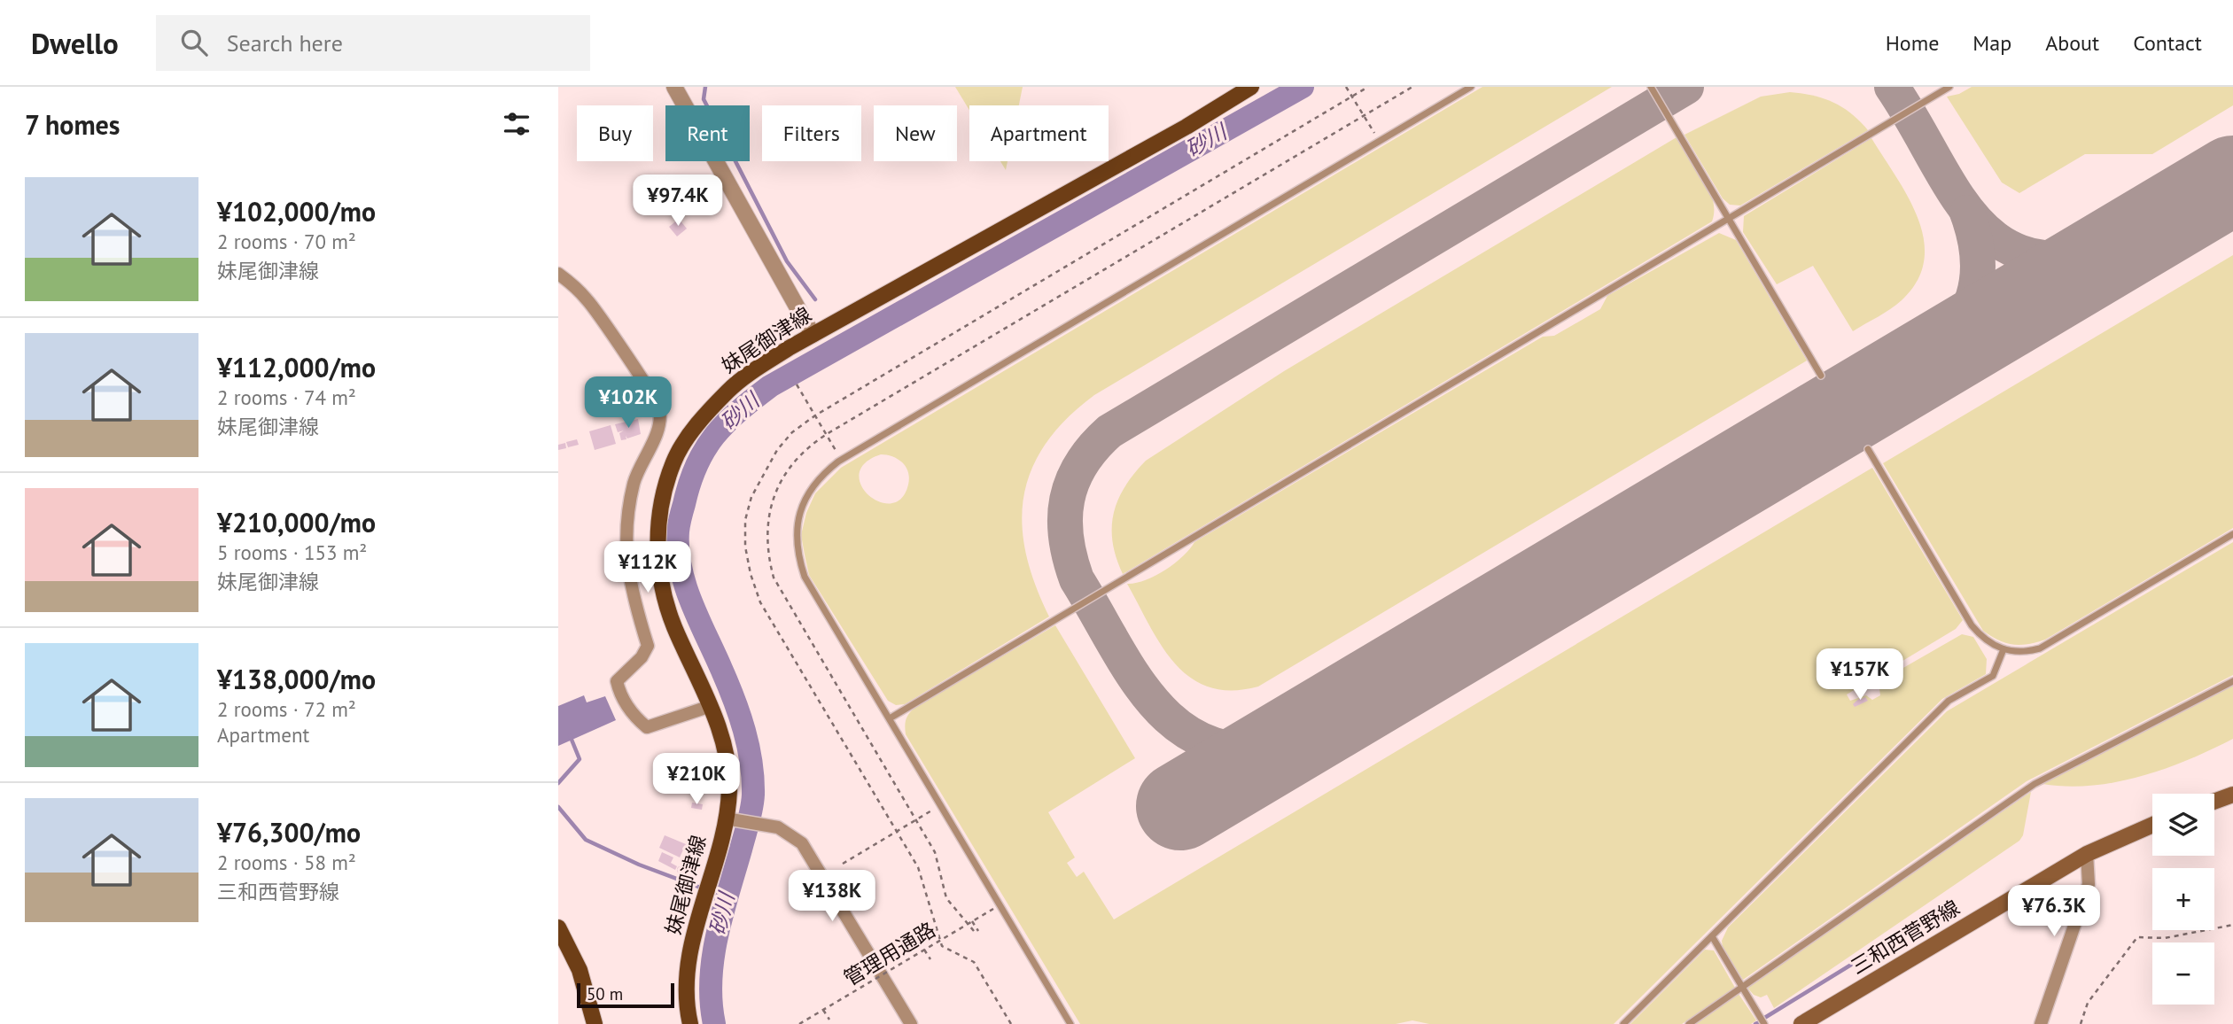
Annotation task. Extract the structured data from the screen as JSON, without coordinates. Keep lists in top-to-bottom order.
{
  "streets": {
    "main road": ["妹尾御津線", "三和西菅野線"],
    "path": ["管理用通路"]
  },
  "water": ["砂川"],
  "scale_bar": "50 m",
  "page": {
    "header": "Dwello",
    "search": "Search here",
    "nav": [
      "Home",
      "Map",
      "About",
      "Contact"
    ],
    "heading": "7 homes",
    "chip": [
      "Buy",
      "Rent",
      "Filters",
      "New",
      "Apartment"
    ],
    "list": [
      {
        "name": "¥102,000/mo",
        "note": "2 rooms · 70 m² · 妹尾御津線"
      },
      {
        "name": "¥112,000/mo",
        "note": "2 rooms · 74 m² · 妹尾御津線"
      },
      {
        "name": "¥210,000/mo",
        "note": "5 rooms · 153 m² · 妹尾御津線"
      },
      {
        "name": "¥138,000/mo",
        "note": "2 rooms · 72 m² · Apartment"
      },
      {
        "name": "¥76,300/mo",
        "note": "2 rooms · 58 m² · 三和西菅野線"
      }
    ],
    "price": [
      "¥97.4K",
      "¥102K",
      "¥112K",
      "¥157K",
      "¥210K",
      "¥138K",
      "¥76.3K"
    ],
    "map_buttons": ["+", "−"],
    "scale": "50 m"
  }
}
